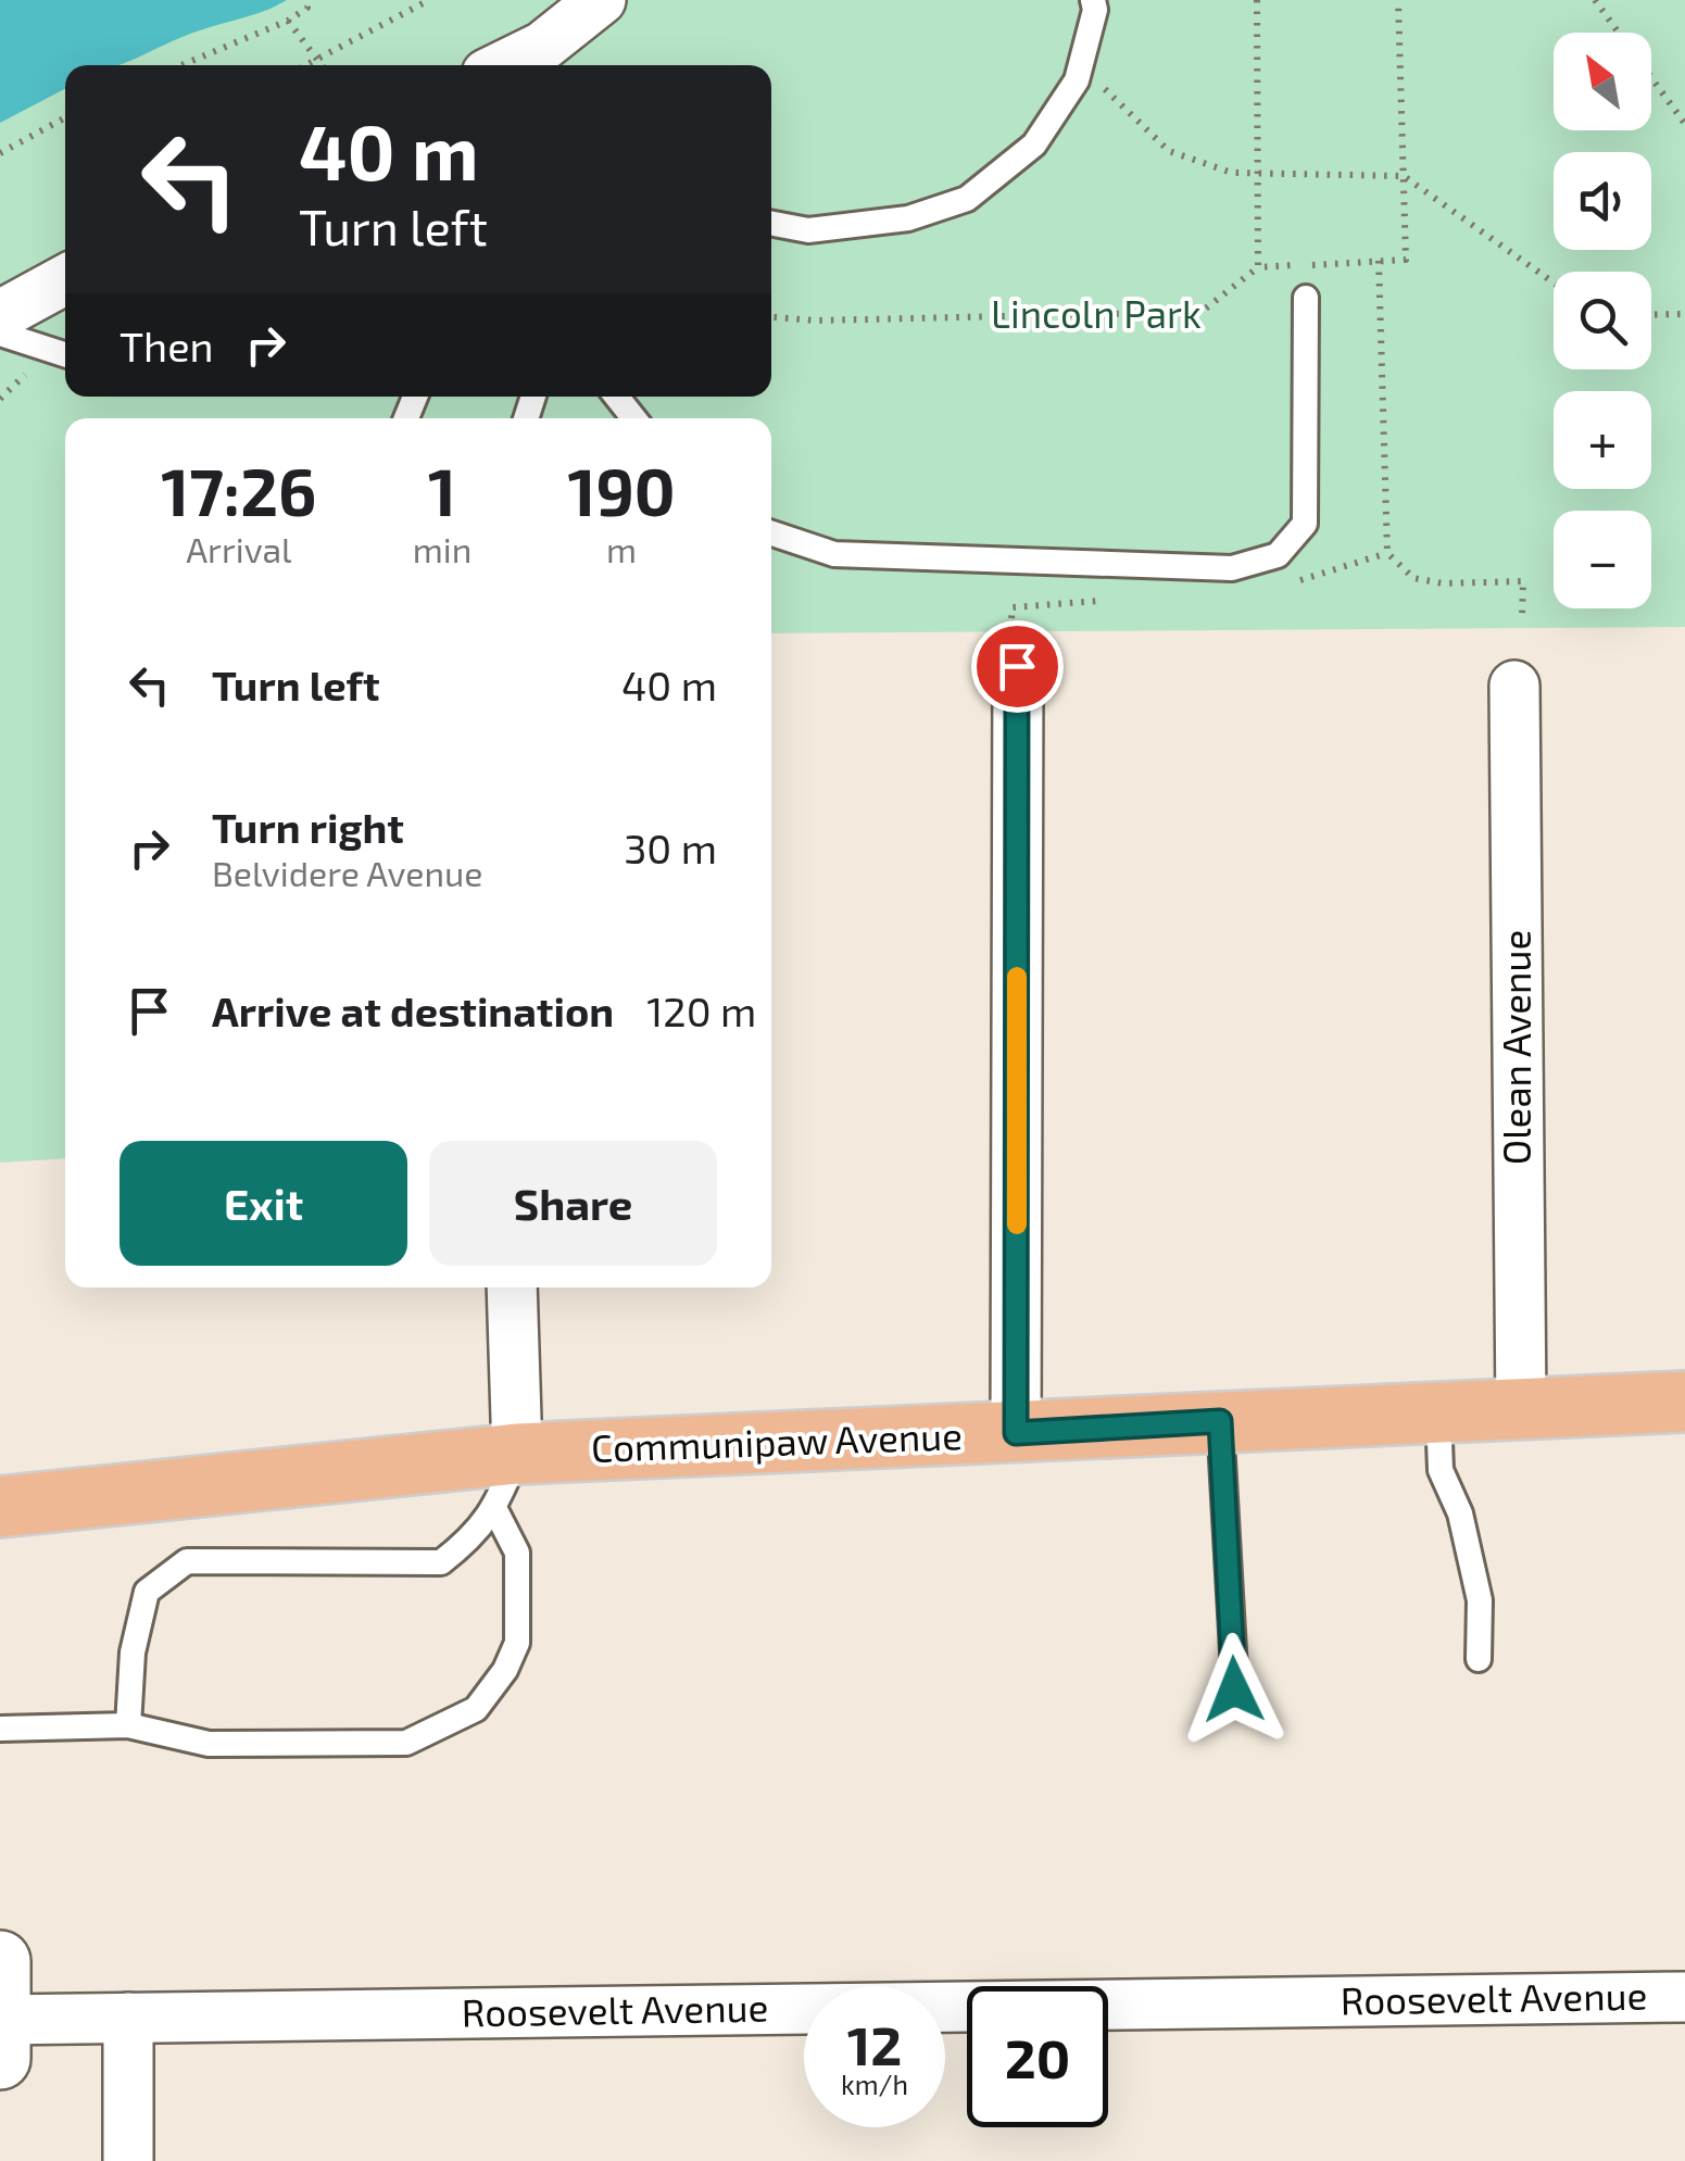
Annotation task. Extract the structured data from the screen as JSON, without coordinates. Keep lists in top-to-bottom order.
{
  "streets": {
    "main road": ["Communipaw Avenue"],
    "street": ["Olean Avenue", "Roosevelt Avenue"]
  },
  "crossings": [
    ["Olean Avenue", "Communipaw Avenue"]
  ],
  "parks": ["Lincoln Park"],
  "north": "top left",
  "page": {
    "map_buttons": ["+", "−"],
    "turn": ["40 m", "Turn left"],
    "then": "Then",
    "eta": [
      "17:26",
      "Arrival",
      "1",
      "min",
      "190",
      "m"
    ],
    "list": [
      {
        "name": "Turn left",
        "value": "40 m"
      },
      {
        "name": "Turn right",
        "note": "Belvidere Avenue",
        "value": "30 m"
      },
      {
        "name": "Arrive at destination",
        "value": "120 m"
      }
    ],
    "buttons": ["Exit", "Share"],
    "speed": "12 km/h",
    "limit": "20"
  }
}
